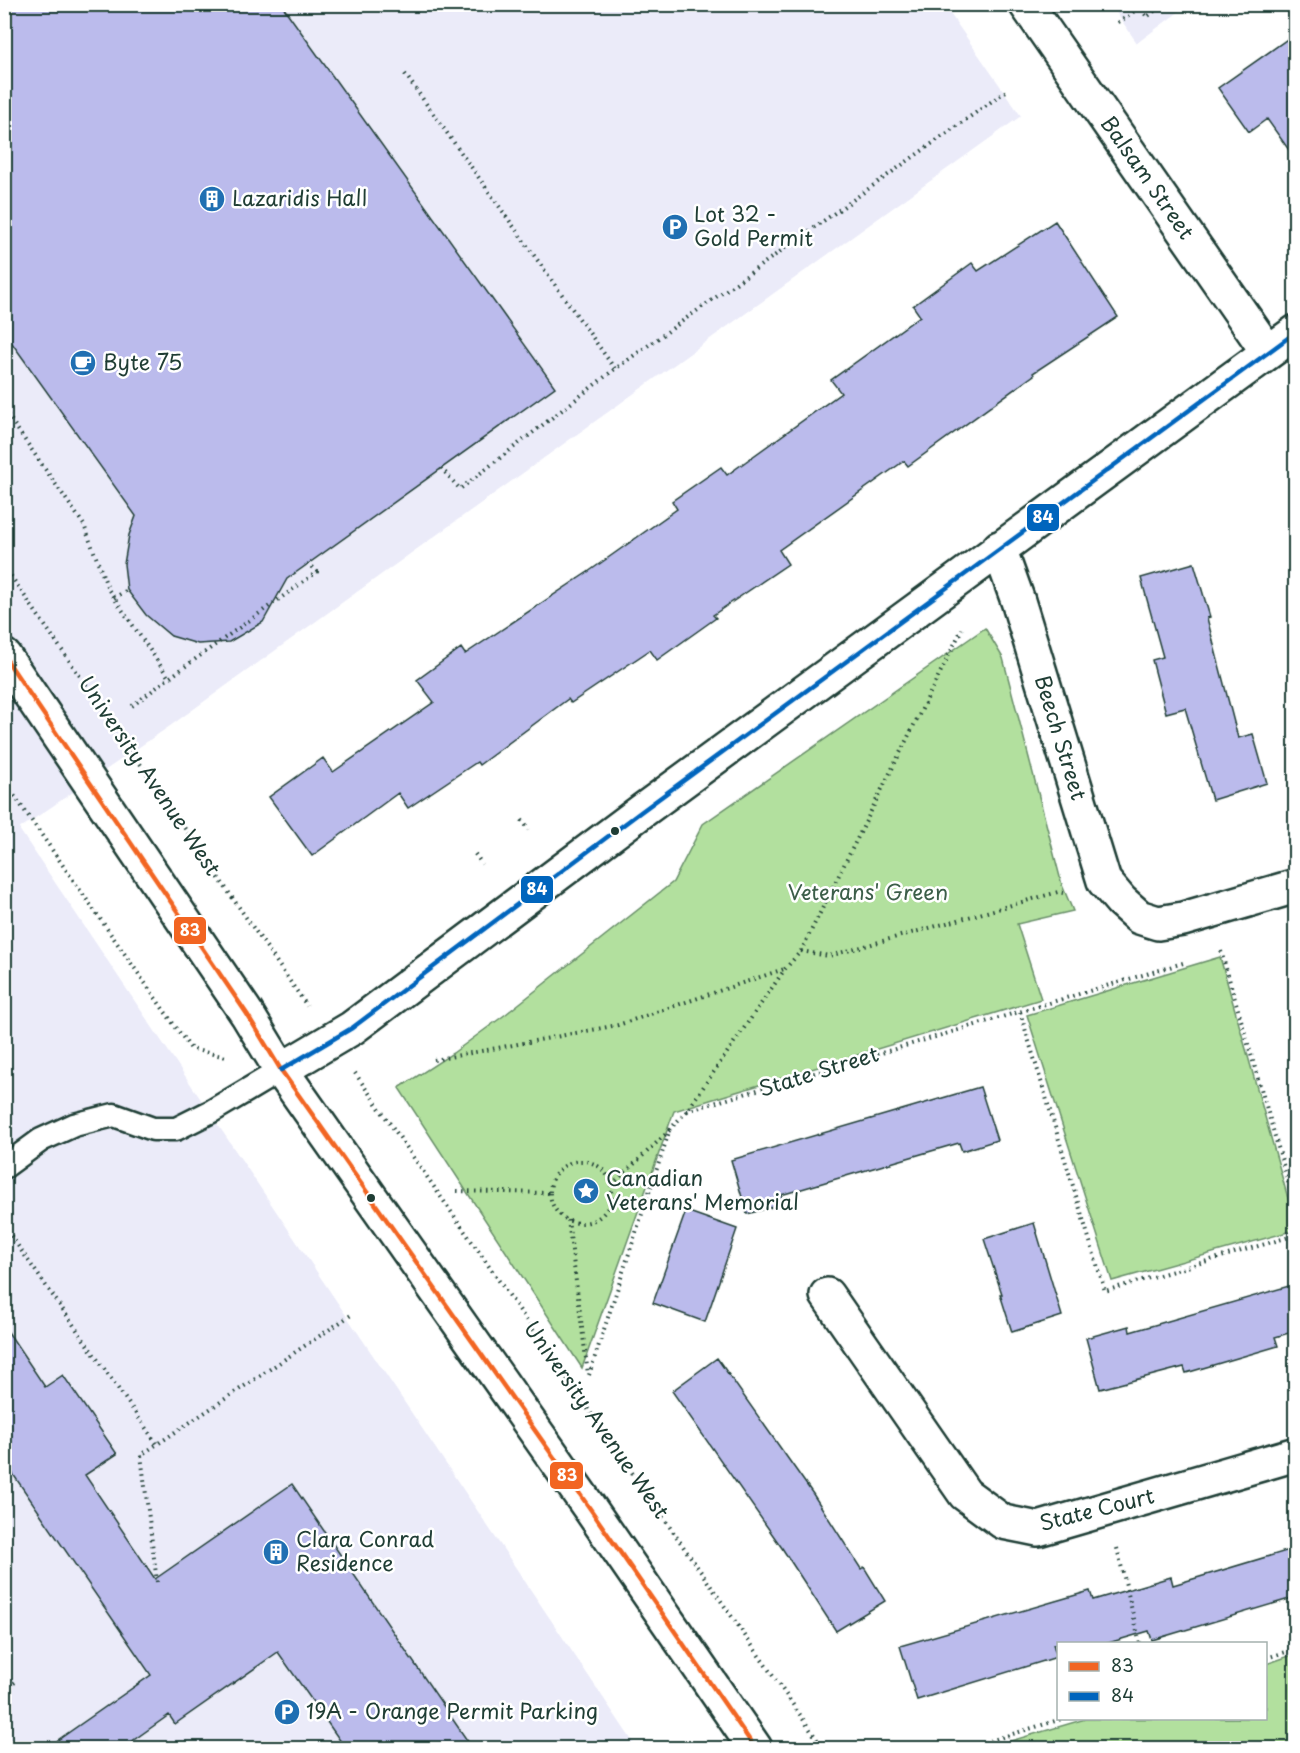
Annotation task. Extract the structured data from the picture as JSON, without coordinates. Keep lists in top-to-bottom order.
{
  "streets": {
    "street": ["Balsam Street", "Beech Street", "State Court"],
    "path": ["University Avenue West", "State Street"]
  },
  "parks": ["Veterans' Green"],
  "places": {
    "building": ["Lazaridis Hall", "Clara Conrad Residence"],
    "parking": ["Lot 32 - Gold Permit", "19A - Orange Permit Parking"],
    "cafe": ["Byte 75"],
    "place": ["Canadian Veterans' Memorial"]
  },
  "lines": ["transit line 84", "transit line 83"],
  "legend": ["83", "84"]
}
